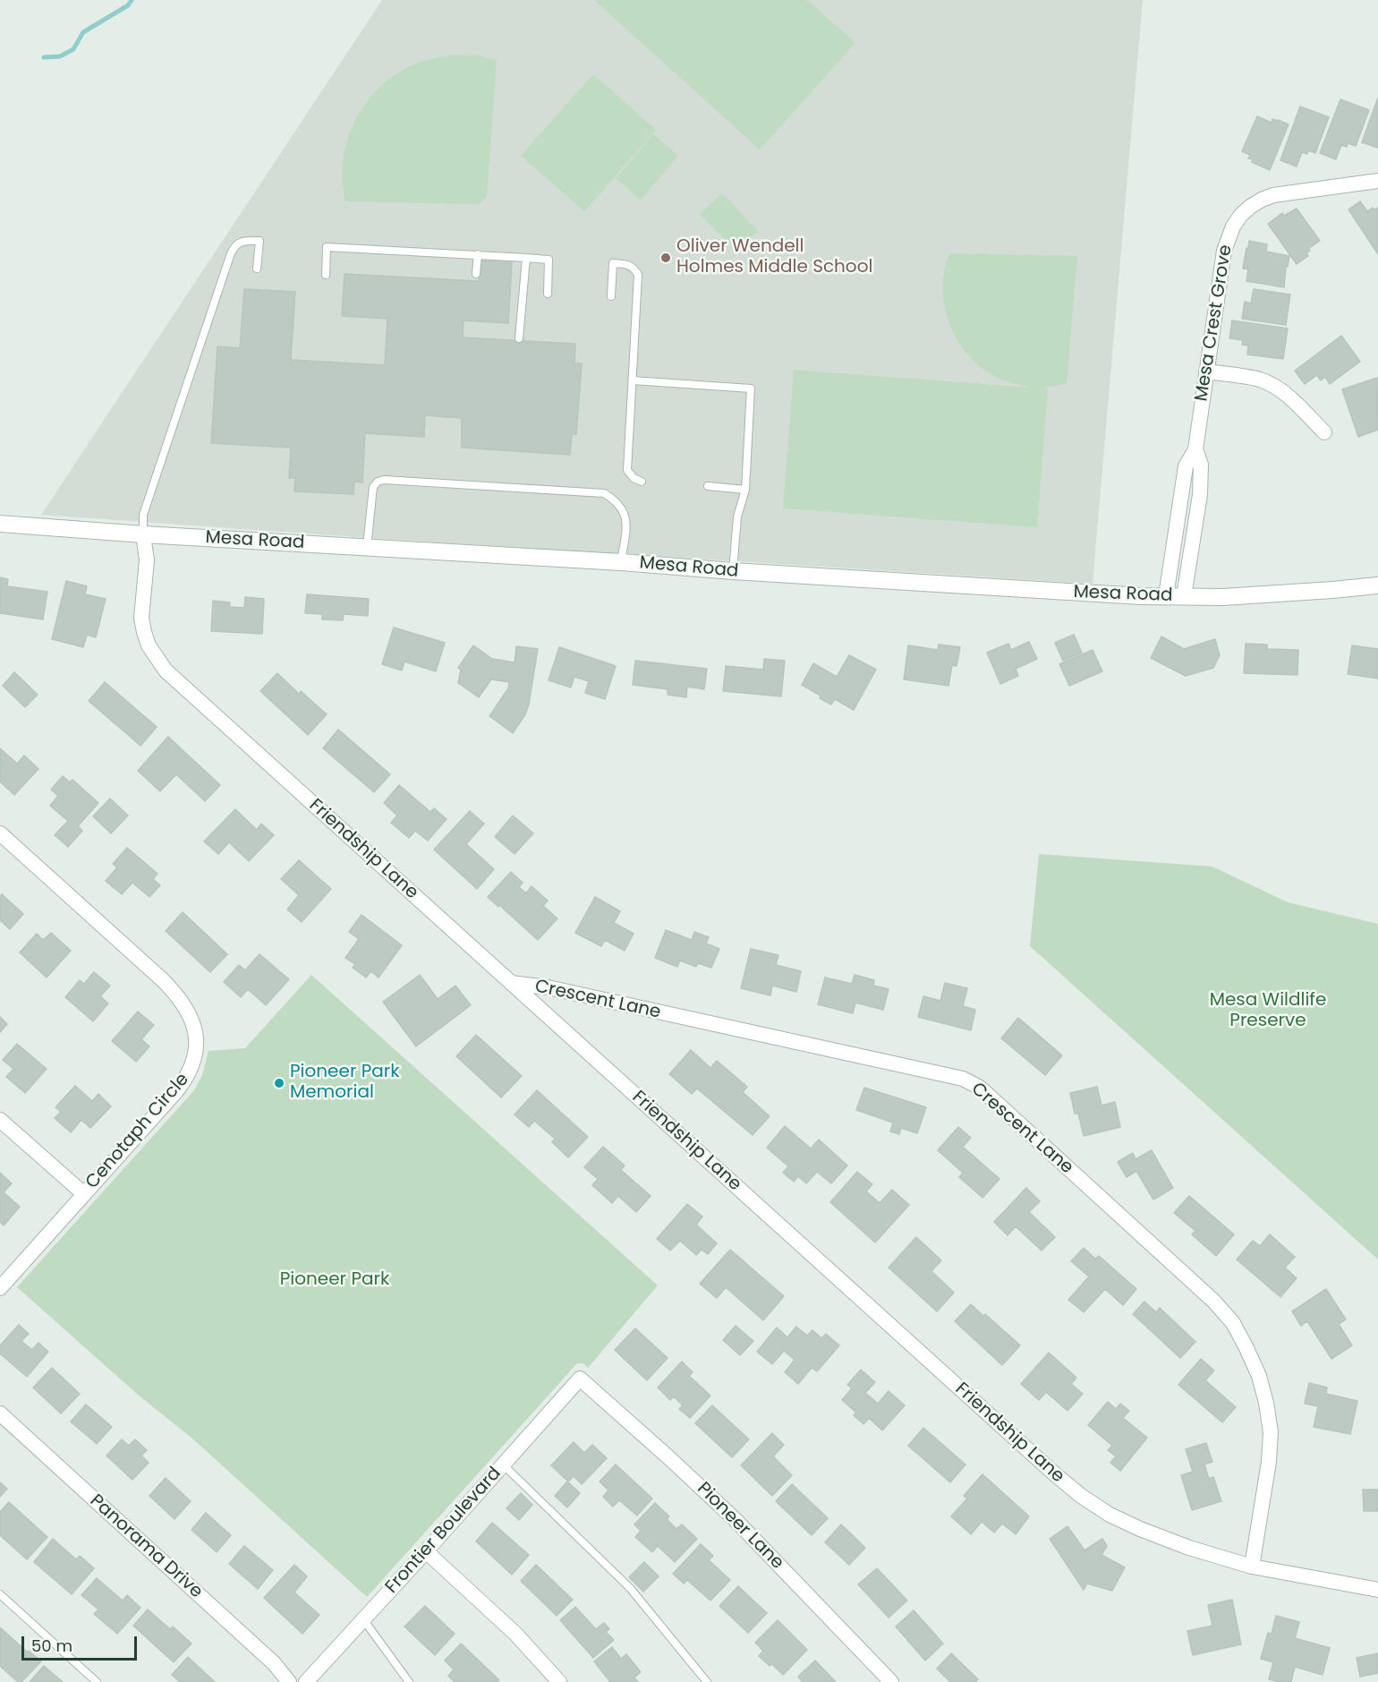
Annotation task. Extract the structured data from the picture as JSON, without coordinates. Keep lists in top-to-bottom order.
{
  "streets": {
    "main road": ["Mesa Road"],
    "street": [
      "Mesa Crest Grove",
      "Friendship Lane",
      "Crescent Lane",
      "Cenotaph Circle",
      "Pioneer Lane",
      "Frontier Boulevard",
      "Panorama Drive"
    ]
  },
  "crossings": [
    ["Mesa Crest Grove", "Mesa Road"],
    ["Mesa Road", "Friendship Lane"],
    ["Friendship Lane", "Crescent Lane"],
    ["Pioneer Lane", "Frontier Boulevard"]
  ],
  "parks": ["Mesa Wildlife Preserve", "Pioneer Park"],
  "places": ["Oliver Wendell Holmes Middle School", "Pioneer Park Memorial"],
  "scale_bar": "50 m"
}
